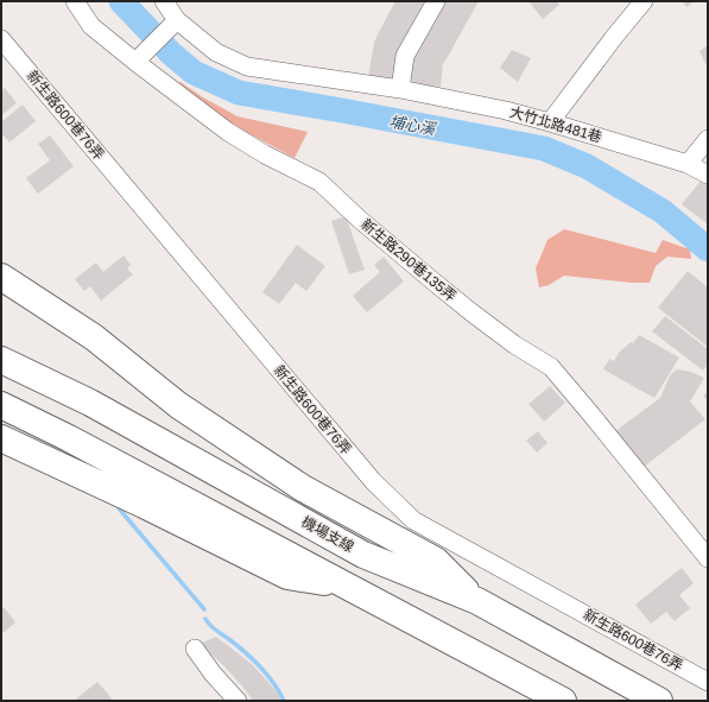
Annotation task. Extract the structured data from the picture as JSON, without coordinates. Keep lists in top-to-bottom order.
{
  "streets": {
    "highway": ["機場支線"],
    "lane": ["新生路600巷76弄", "大竹北路481巷", "新生路290巷135弄"]
  },
  "water": ["埔心溪"]
}
